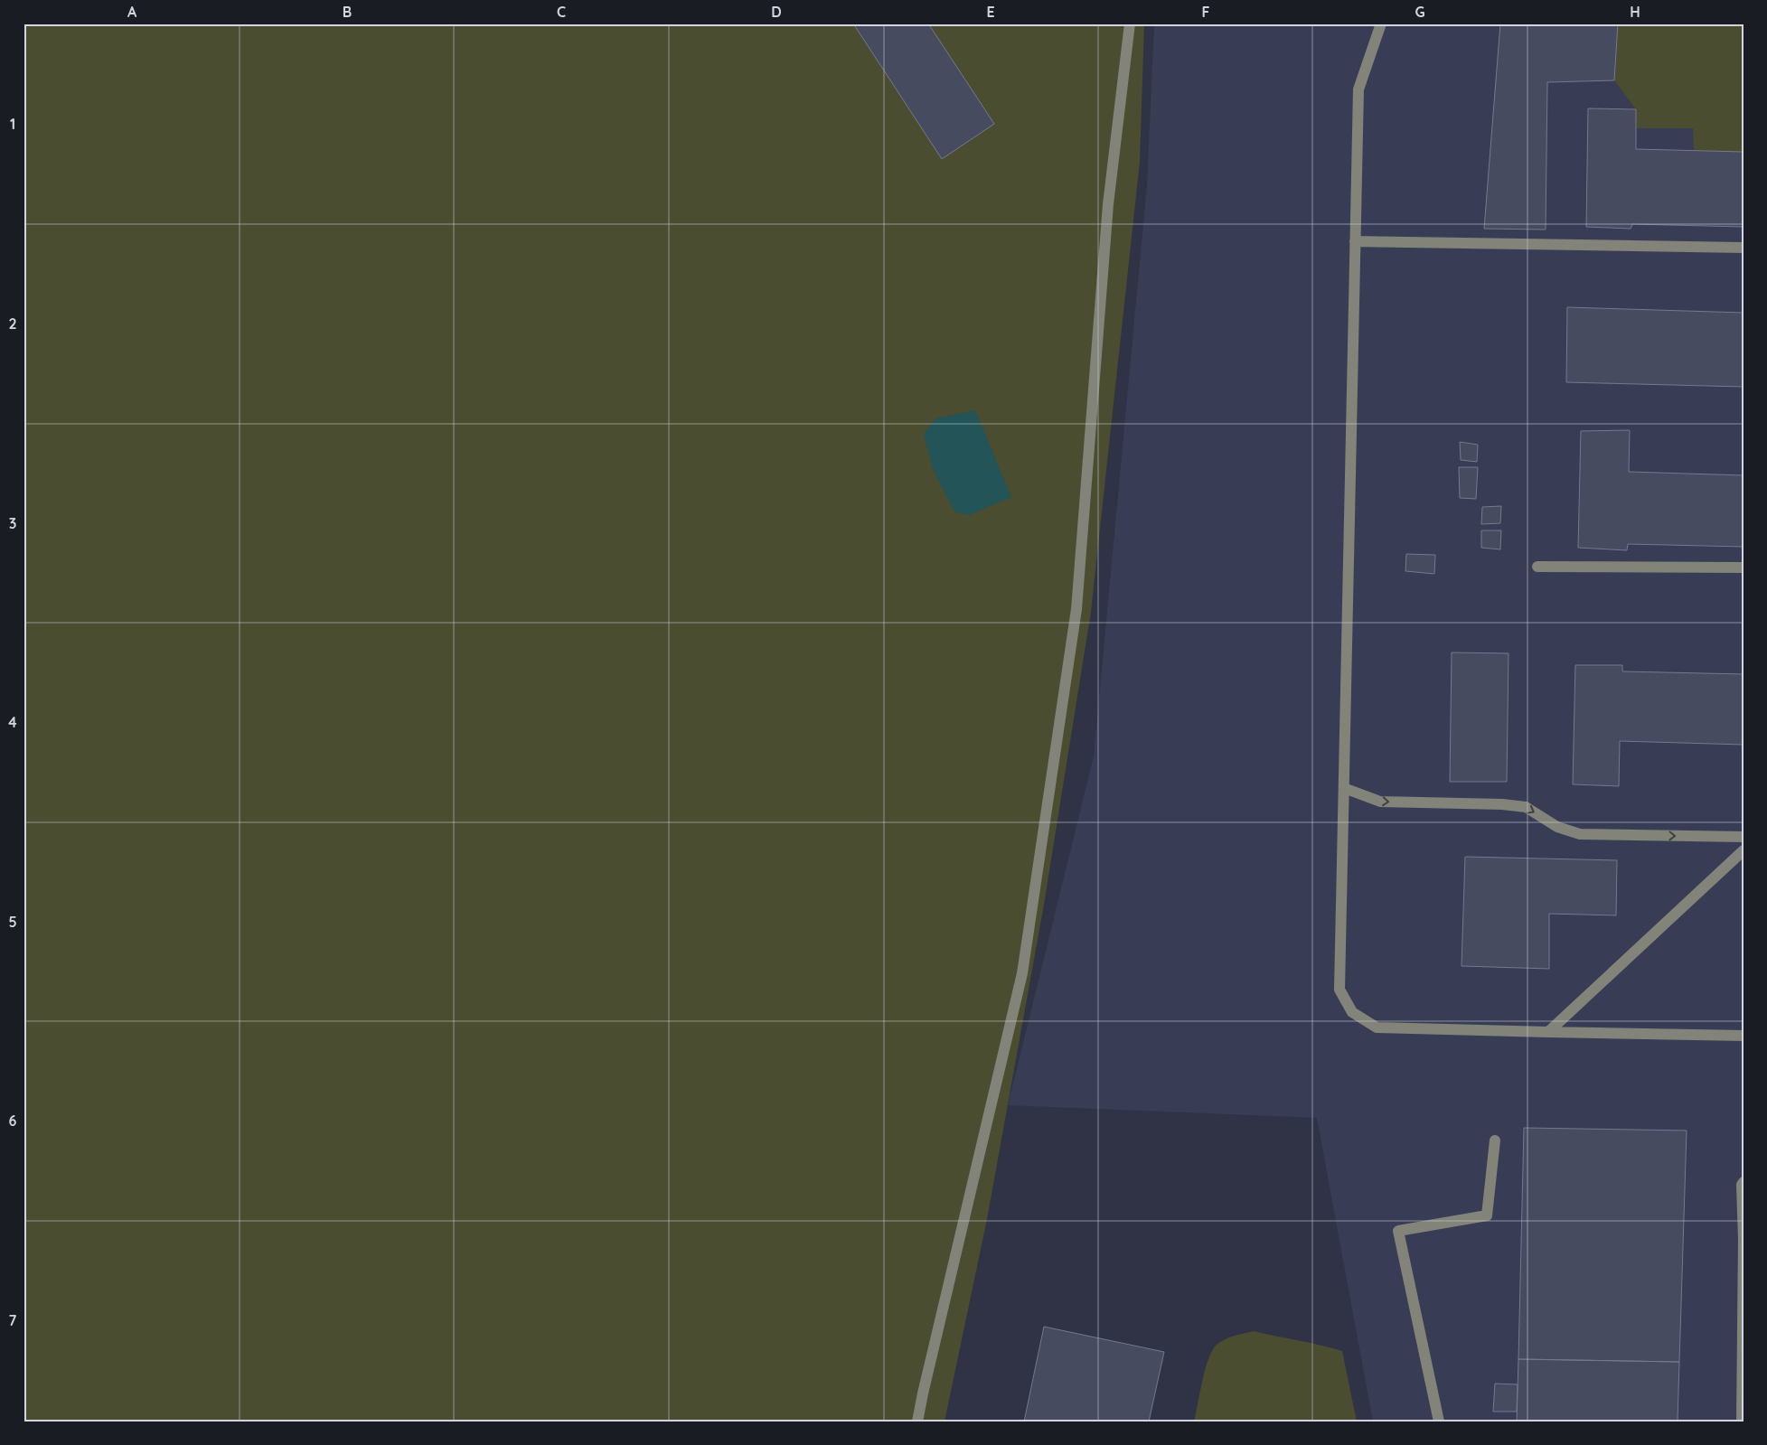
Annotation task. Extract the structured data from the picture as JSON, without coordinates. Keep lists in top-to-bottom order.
{
  "grid": {
    "columns": [
      "A",
      "B",
      "C",
      "D",
      "E",
      "F",
      "G",
      "H"
    ],
    "rows": [
      "1",
      "2",
      "3",
      "4",
      "5",
      "6",
      "7"
    ]
  }
}
